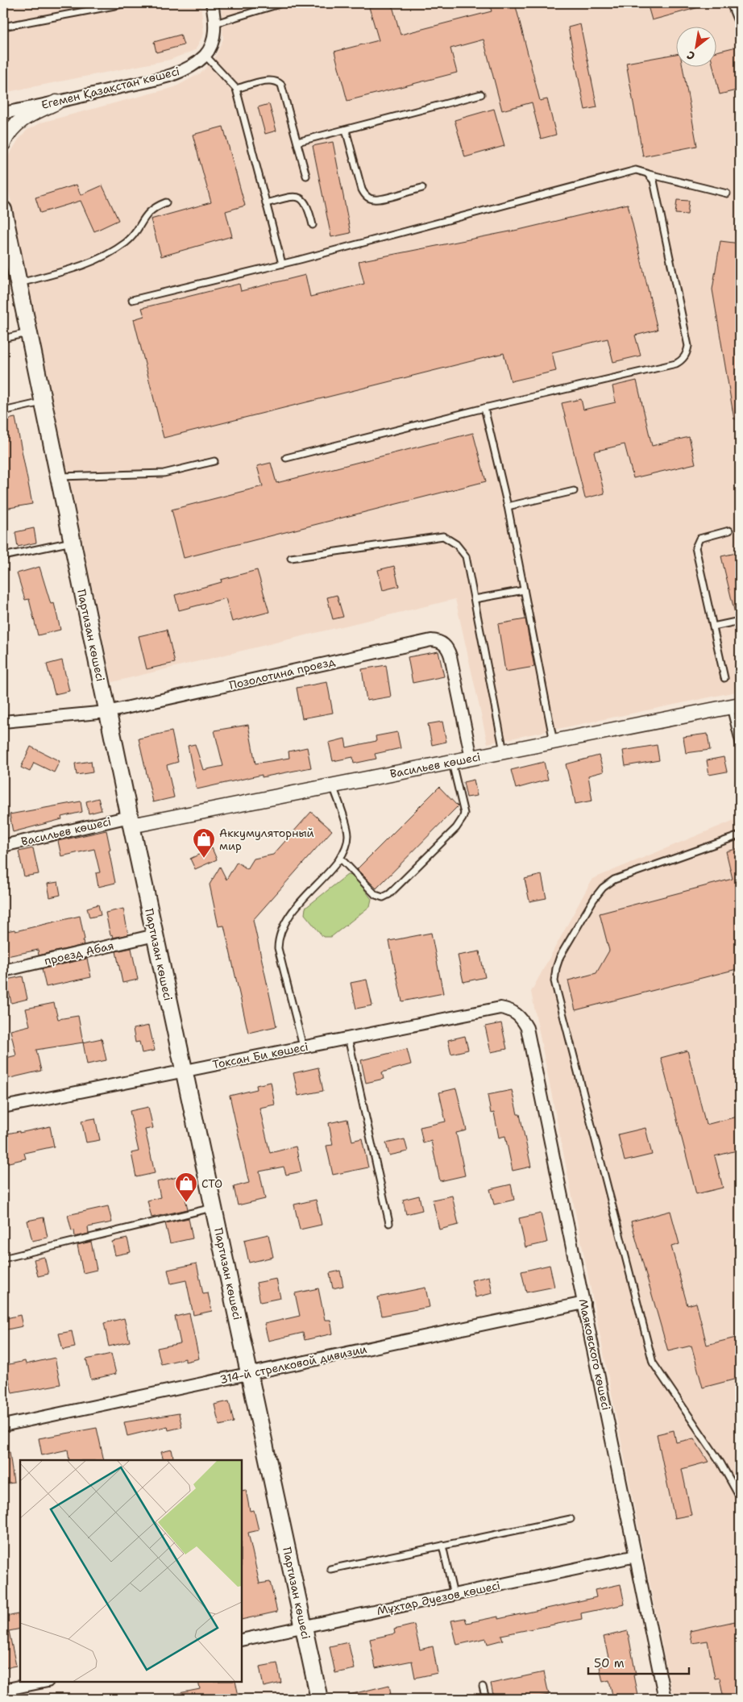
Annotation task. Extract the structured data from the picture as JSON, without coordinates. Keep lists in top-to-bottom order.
{
  "streets": {
    "main road": ["Партизан көшесі"],
    "street": [
      "Егемен Қазақстан көшесі",
      "Позолотина проезд",
      "Васильев көшесі",
      "проезд Абая",
      "Токсан Би көшесі",
      "Маяковского көшесі",
      "314-й стрелковой дивизии",
      "Мұхтар Әуезов көшесі"
    ]
  },
  "crossings": [
    ["Партизан көшесі", "Позолотина проезд"],
    ["Партизан көшесі", "Васильев көшесі"],
    ["Партизан көшесі", "проезд Абая"],
    ["Партизан көшесі", "Токсан Би көшесі"],
    ["Партизан көшесі", "314-й стрелковой дивизии"],
    ["Партизан көшесі", "Мұхтар Әуезов көшесі"],
    ["Позолотина проезд", "Васильев көшесі"],
    ["Токсан Би көшесі", "Маяковского көшесі"],
    ["Маяковского көшесі", "314-й стрелковой дивизии"],
    ["Маяковского көшесі", "Мұхтар Әуезов көшесі"]
  ],
  "places": {
    "shop": ["Аккумуляторный мир", "СТО"]
  },
  "scale_bar": "50 m",
  "north": "bottom left"
}
